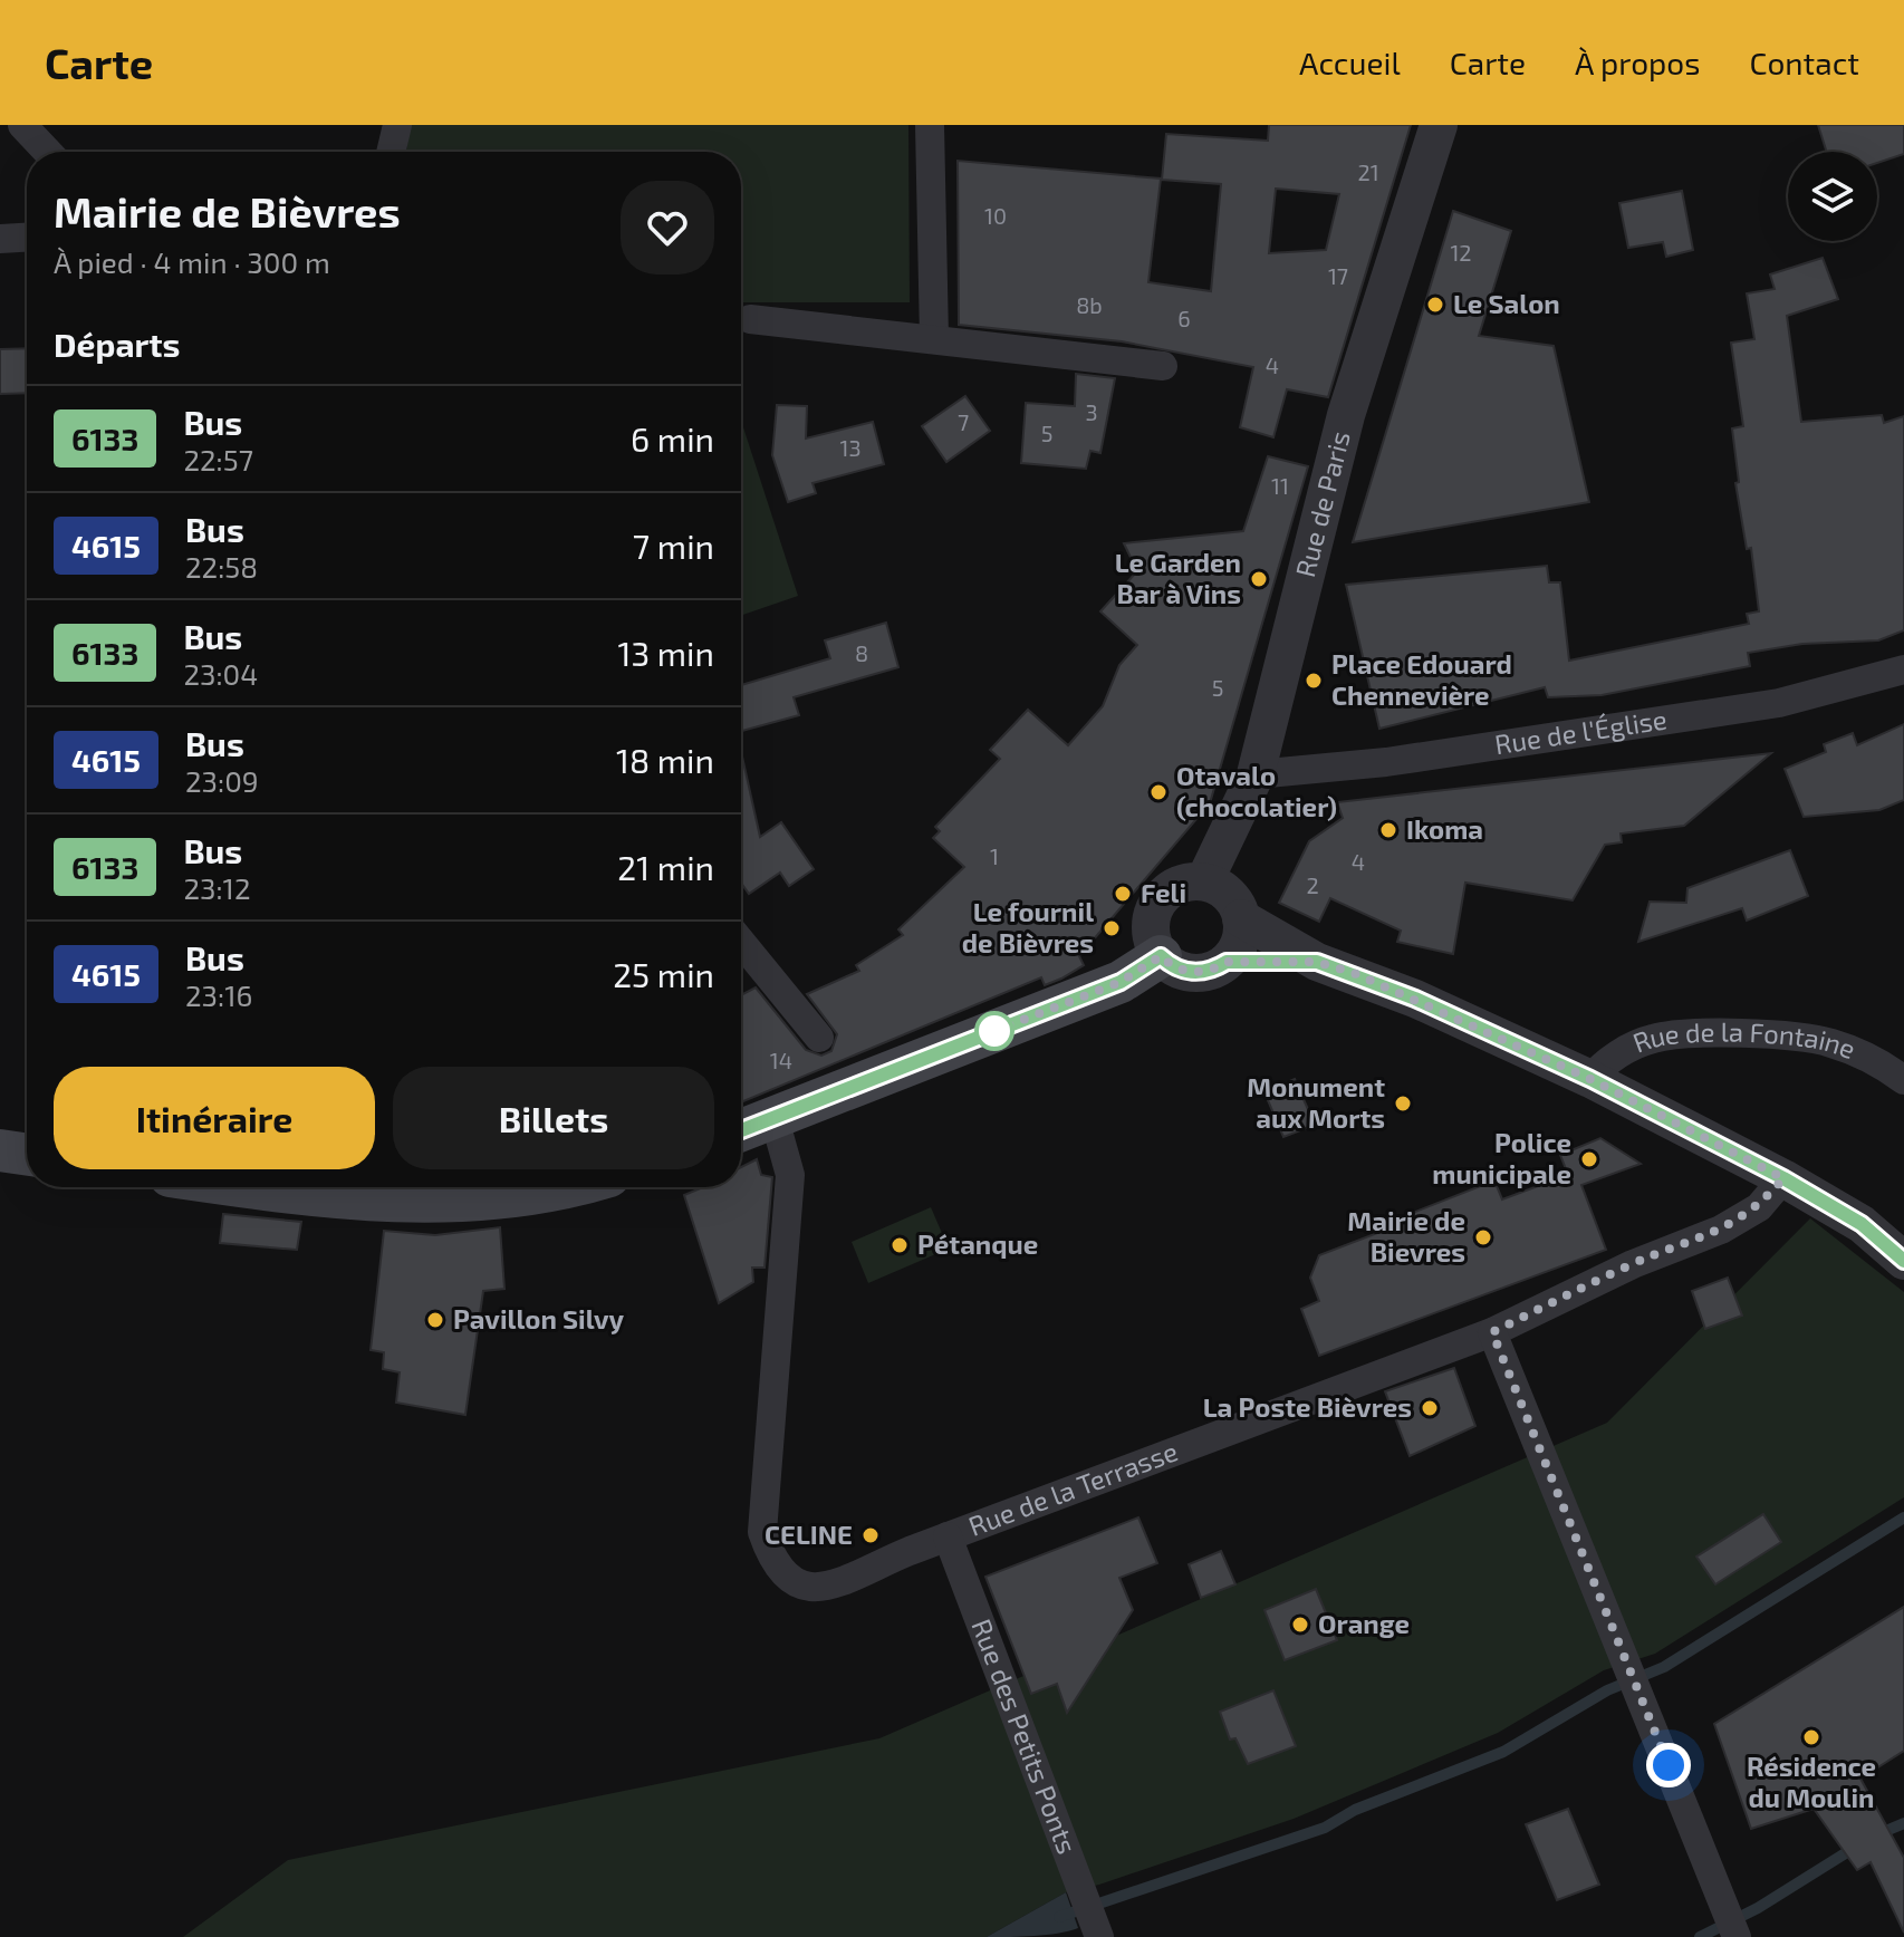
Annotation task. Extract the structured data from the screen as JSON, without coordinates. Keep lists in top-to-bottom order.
{
  "streets": {
    "street": [
      "Rue de Paris",
      "Rue de l'Église",
      "Rue de la Fontaine",
      "Rue de la Terrasse",
      "Rue des Petits Ponts"
    ]
  },
  "crossings": [
    ["Rue de Paris", "Rue de l'Église"],
    ["Rue de la Terrasse", "Rue des Petits Ponts"]
  ],
  "places": [
    "Le Salon",
    "Le Garden Bar à Vins",
    "Place Edouard Chennevière",
    "Otavalo (chocolatier)",
    "Ikoma",
    "Feli",
    "Le fournil de Bièvres",
    "Monument aux Morts",
    "Police municipale",
    "Mairie de Bievres",
    "Pétanque",
    "Pavillon Silvy",
    "La Poste Bièvres",
    "CELINE",
    "Orange",
    "Résidence du Moulin"
  ],
  "lines": ["bus line 6133"],
  "house_numbers": [
    "21",
    "10",
    "12",
    "17",
    "8b",
    "6",
    "4",
    "3",
    "7",
    "5",
    "13",
    "11",
    "8",
    "5",
    "1",
    "4",
    "2",
    "14"
  ],
  "page": {
    "header": "Carte",
    "nav": [
      "Accueil",
      "Carte",
      "À propos",
      "Contact"
    ],
    "heading": [
      ["Mairie de Bièvres", "À pied · 4 min · 300 m"],
      "Départs"
    ],
    "list": [
      {
        "mark": "6133",
        "name": "Bus",
        "note": "22:57",
        "value": "6 min"
      },
      {
        "mark": "4615",
        "name": "Bus",
        "note": "22:58",
        "value": "7 min"
      },
      {
        "mark": "6133",
        "name": "Bus",
        "note": "23:04",
        "value": "13 min"
      },
      {
        "mark": "4615",
        "name": "Bus",
        "note": "23:09",
        "value": "18 min"
      },
      {
        "mark": "6133",
        "name": "Bus",
        "note": "23:12",
        "value": "21 min"
      },
      {
        "mark": "4615",
        "name": "Bus",
        "note": "23:16",
        "value": "25 min"
      }
    ],
    "buttons": ["Itinéraire", "Billets"]
  }
}
